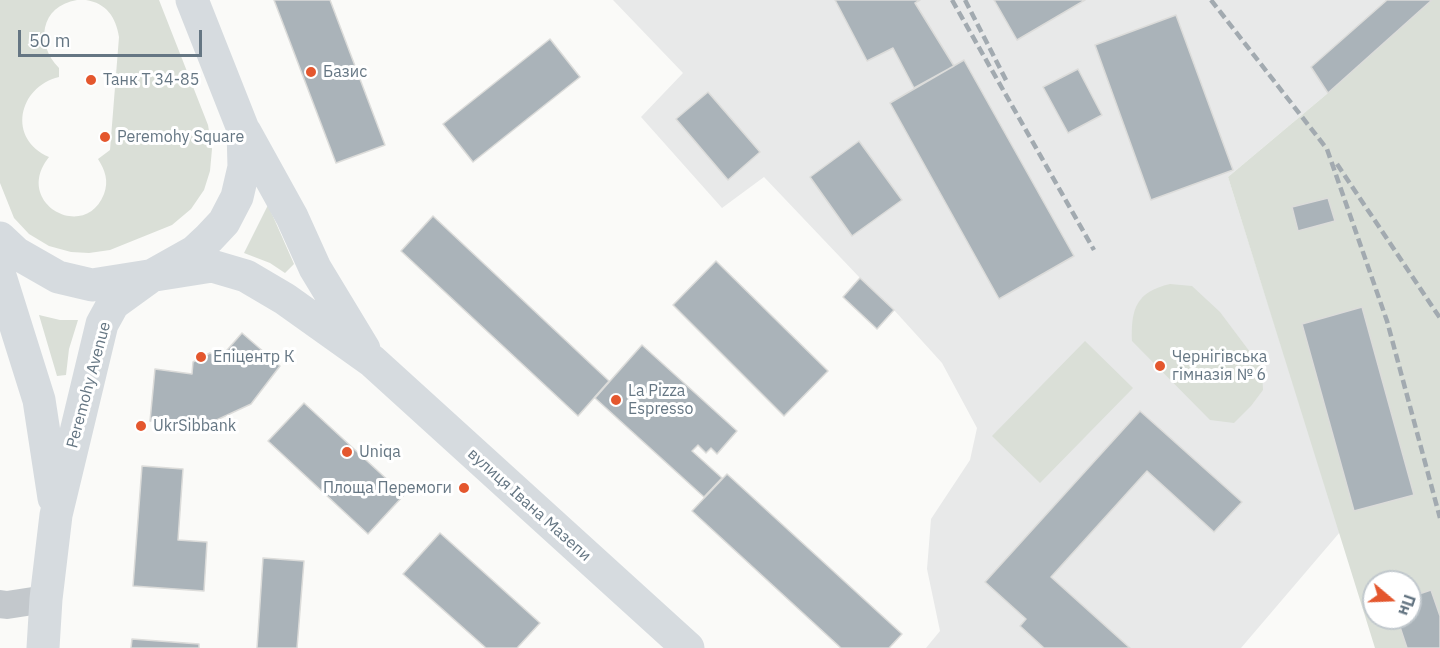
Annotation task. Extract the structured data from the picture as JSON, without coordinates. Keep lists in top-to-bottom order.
{
  "streets": {
    "main road": ["Peremohy Avenue", "вулиця Івана Мазепи"]
  },
  "crossings": [
    ["Peremohy Avenue", "вулиця Івана Мазепи"]
  ],
  "places": [
    "Базис",
    "Танк Т 34-85",
    "Peremohy Square",
    "Епіцентр К",
    "Чернігівська гімназія № 6",
    "La Pizza Espresso",
    "UkrSibbank",
    "Uniqa",
    "Площа Перемоги"
  ],
  "scale_bar": "50 m",
  "north": "right"
}
